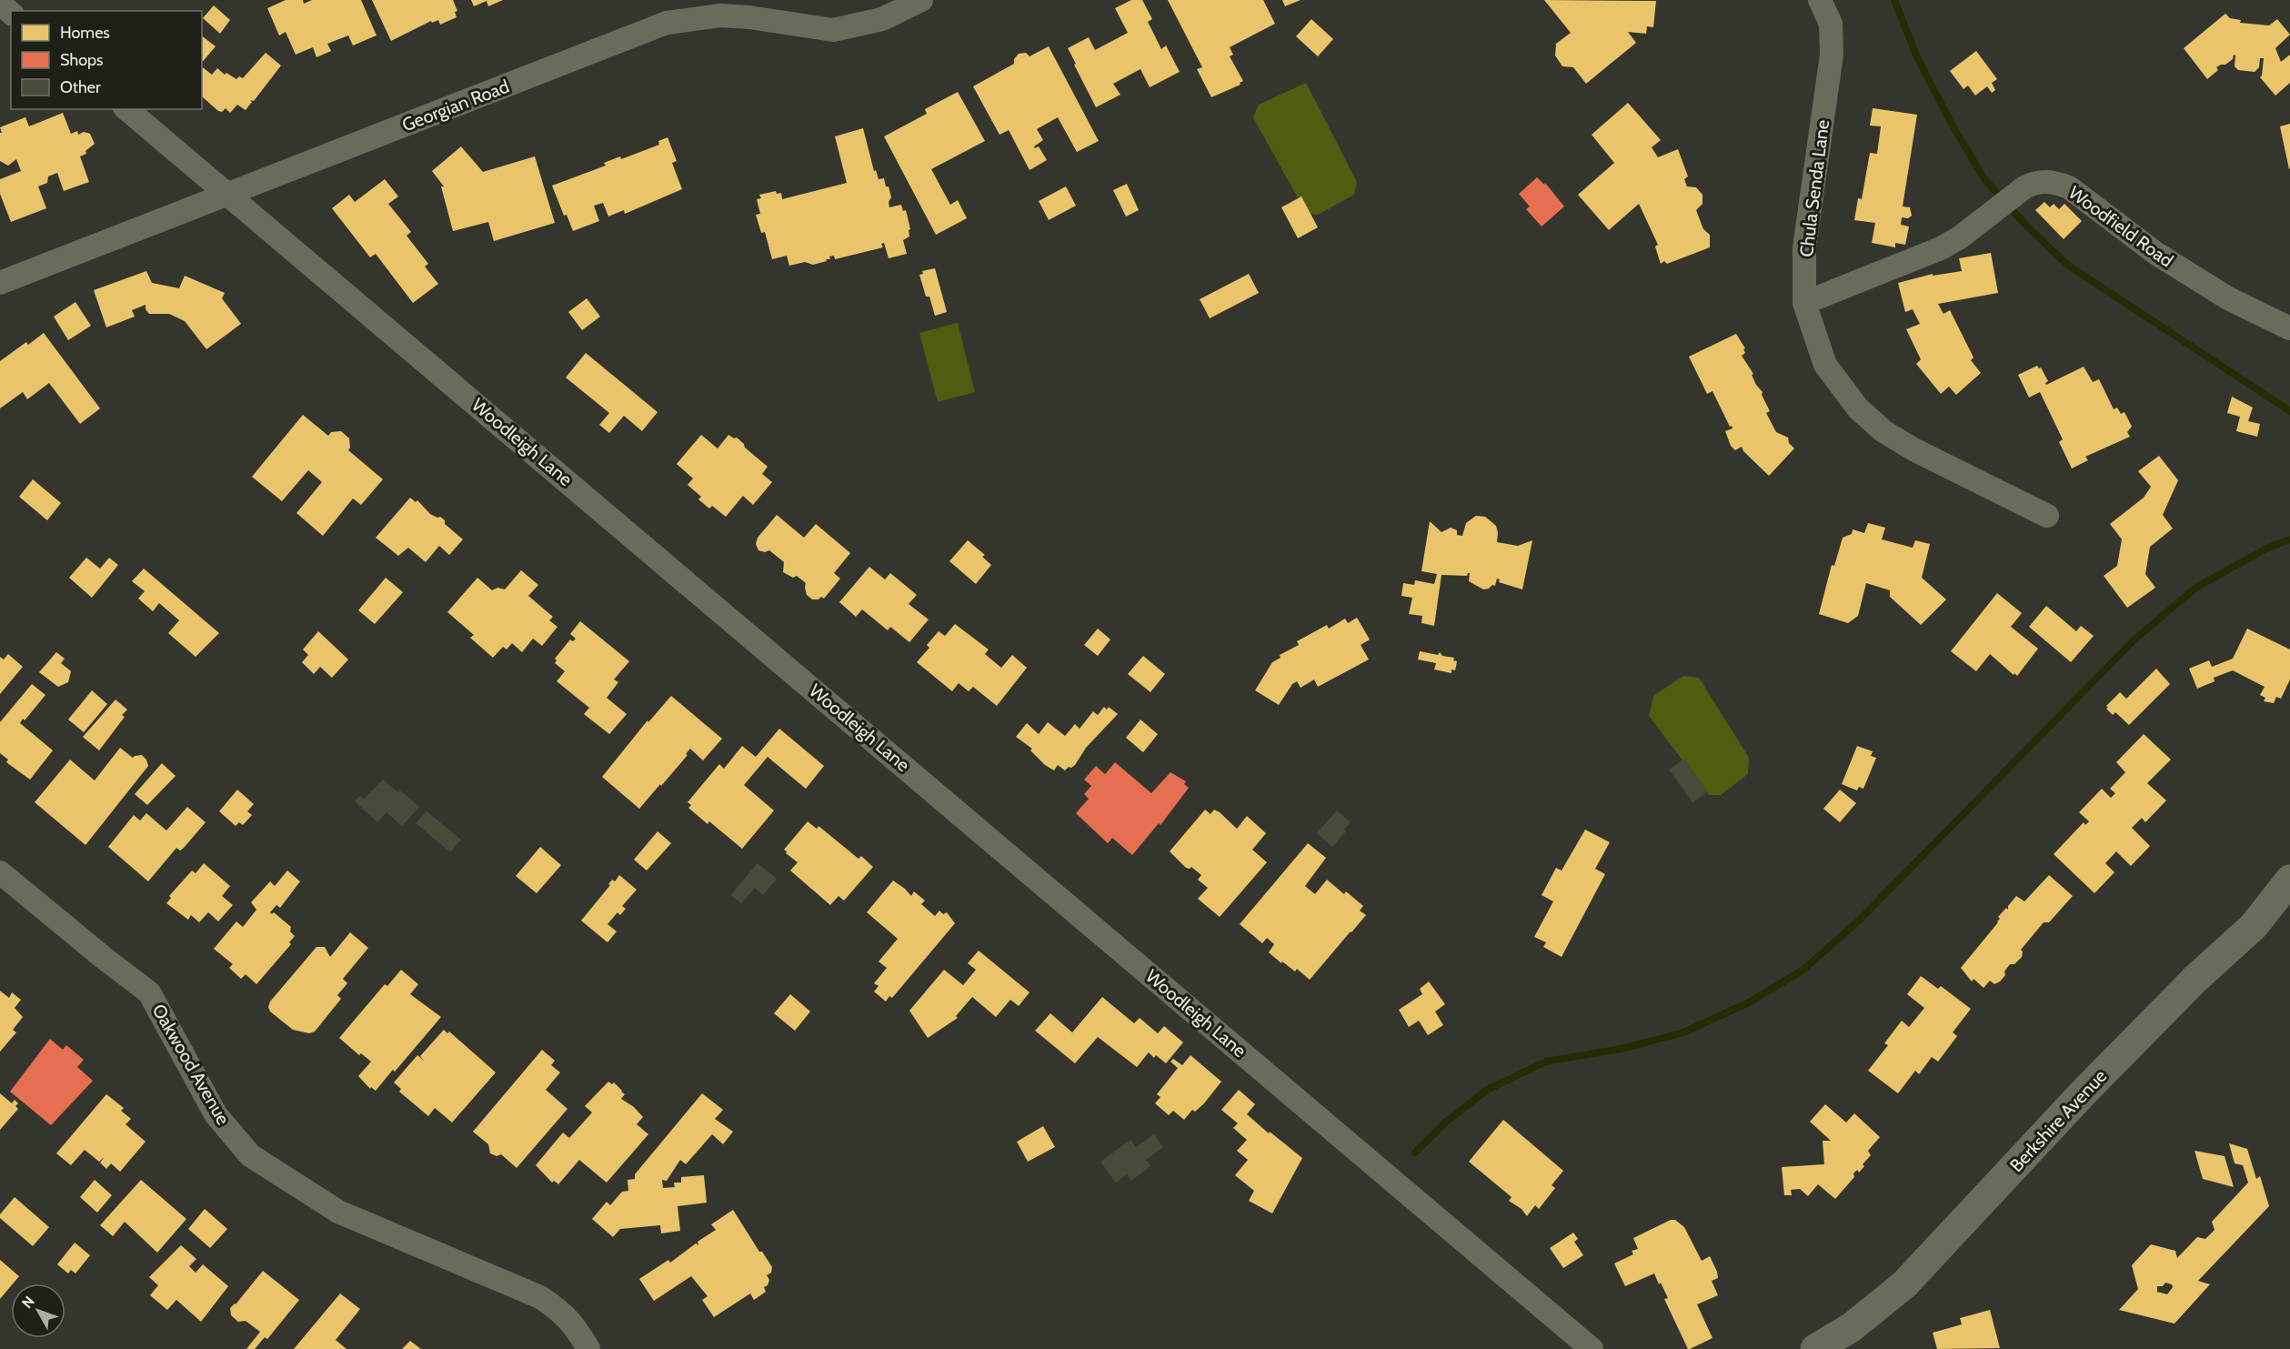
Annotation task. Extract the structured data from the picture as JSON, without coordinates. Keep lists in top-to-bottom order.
{
  "streets": {
    "street": [
      "Georgian Road",
      "Chula Senda Lane",
      "Woodfield Road",
      "Woodleigh Lane",
      "Oakwood Avenue",
      "Berkshire Avenue"
    ]
  },
  "crossings": [
    ["Georgian Road", "Woodleigh Lane"],
    ["Chula Senda Lane", "Woodfield Road"]
  ],
  "legend": ["Homes", "Shops", "Other"],
  "north": "top left"
}
